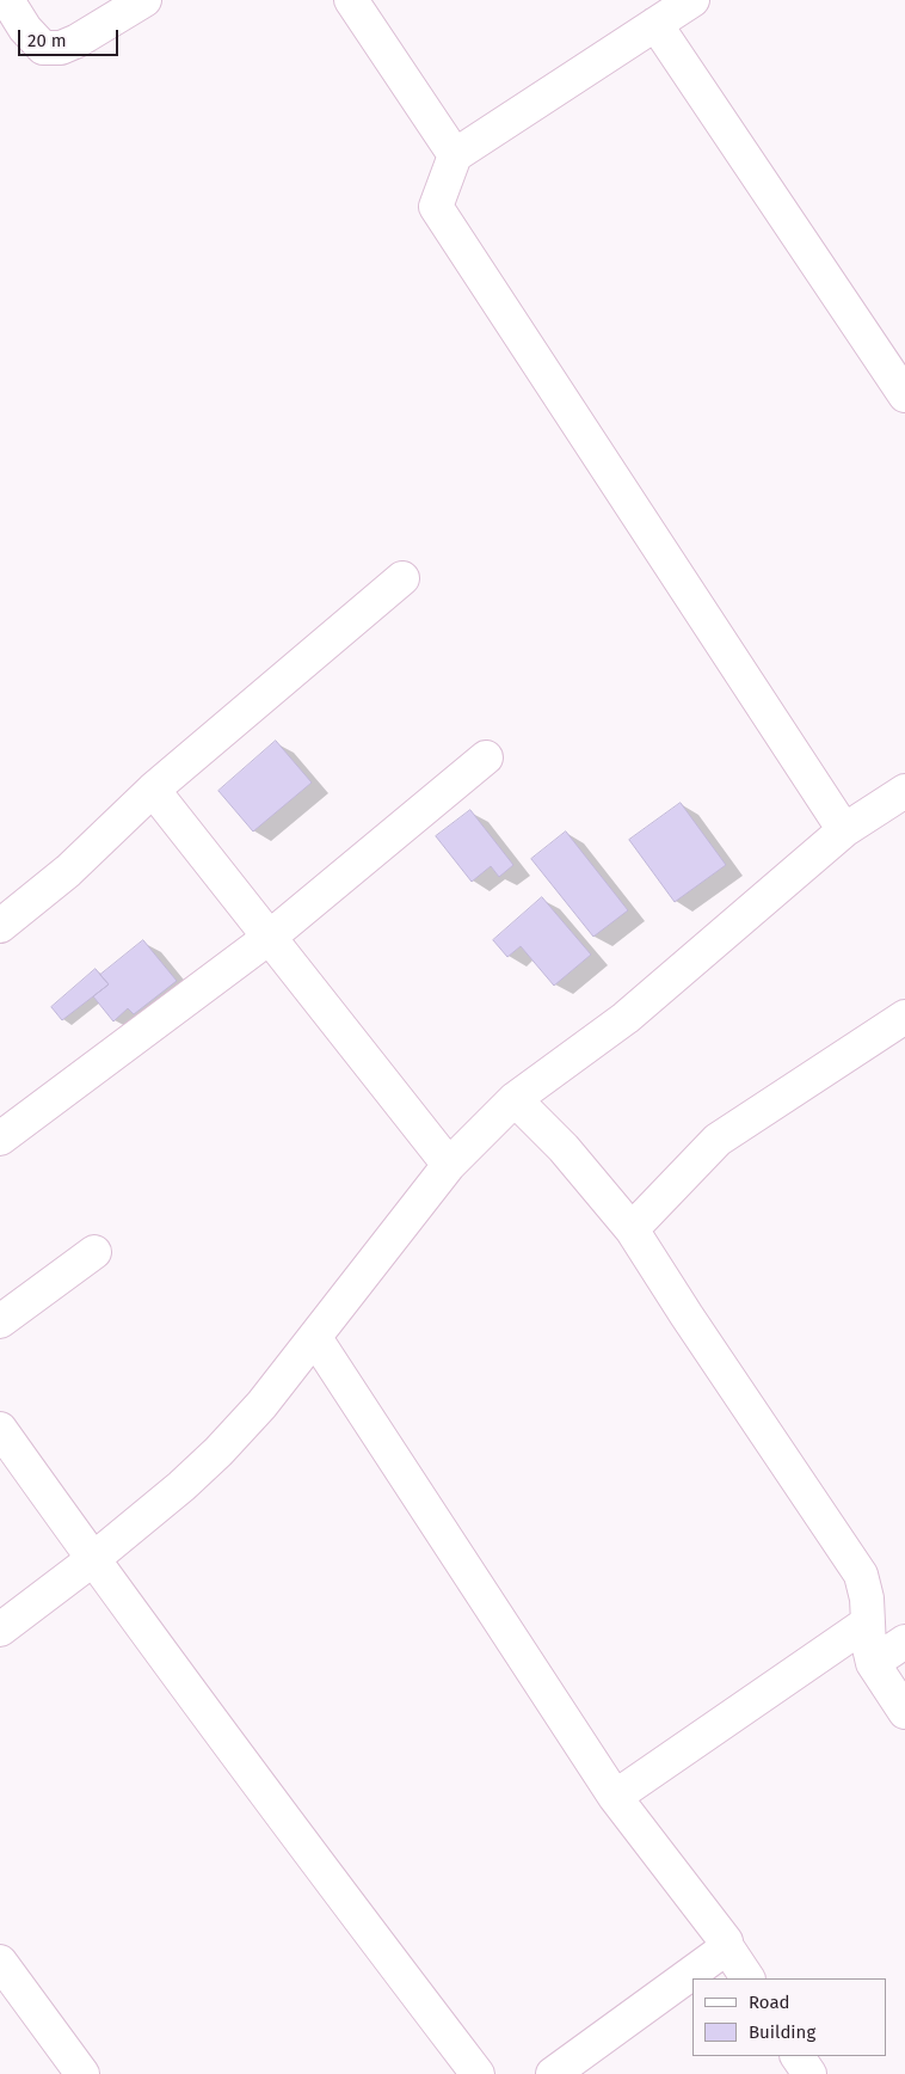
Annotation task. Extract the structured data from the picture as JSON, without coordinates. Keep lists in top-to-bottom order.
{
  "legend": ["Road", "Building"],
  "scale_bar": "20 m"
}
